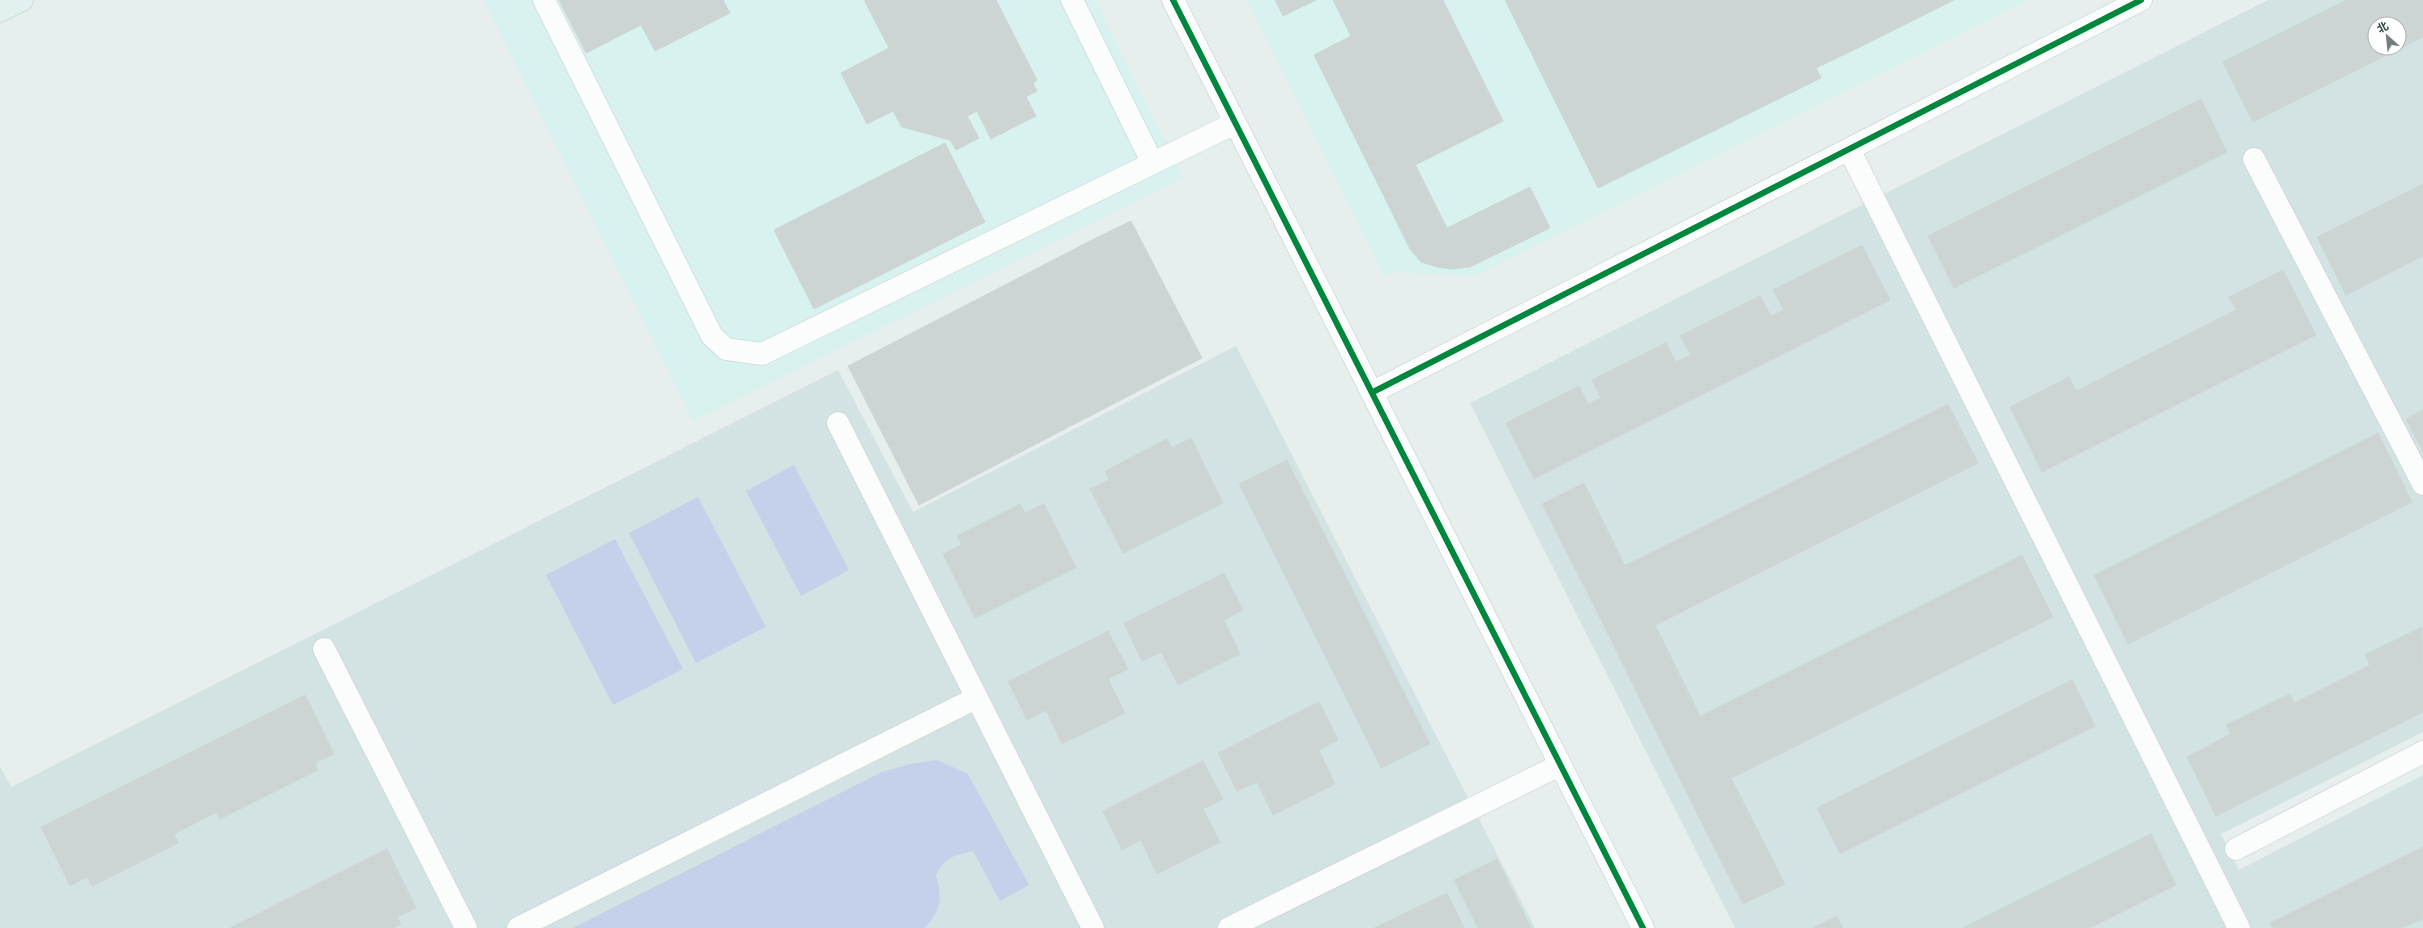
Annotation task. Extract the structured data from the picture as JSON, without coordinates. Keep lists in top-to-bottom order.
{
  "north": "top left"
}
